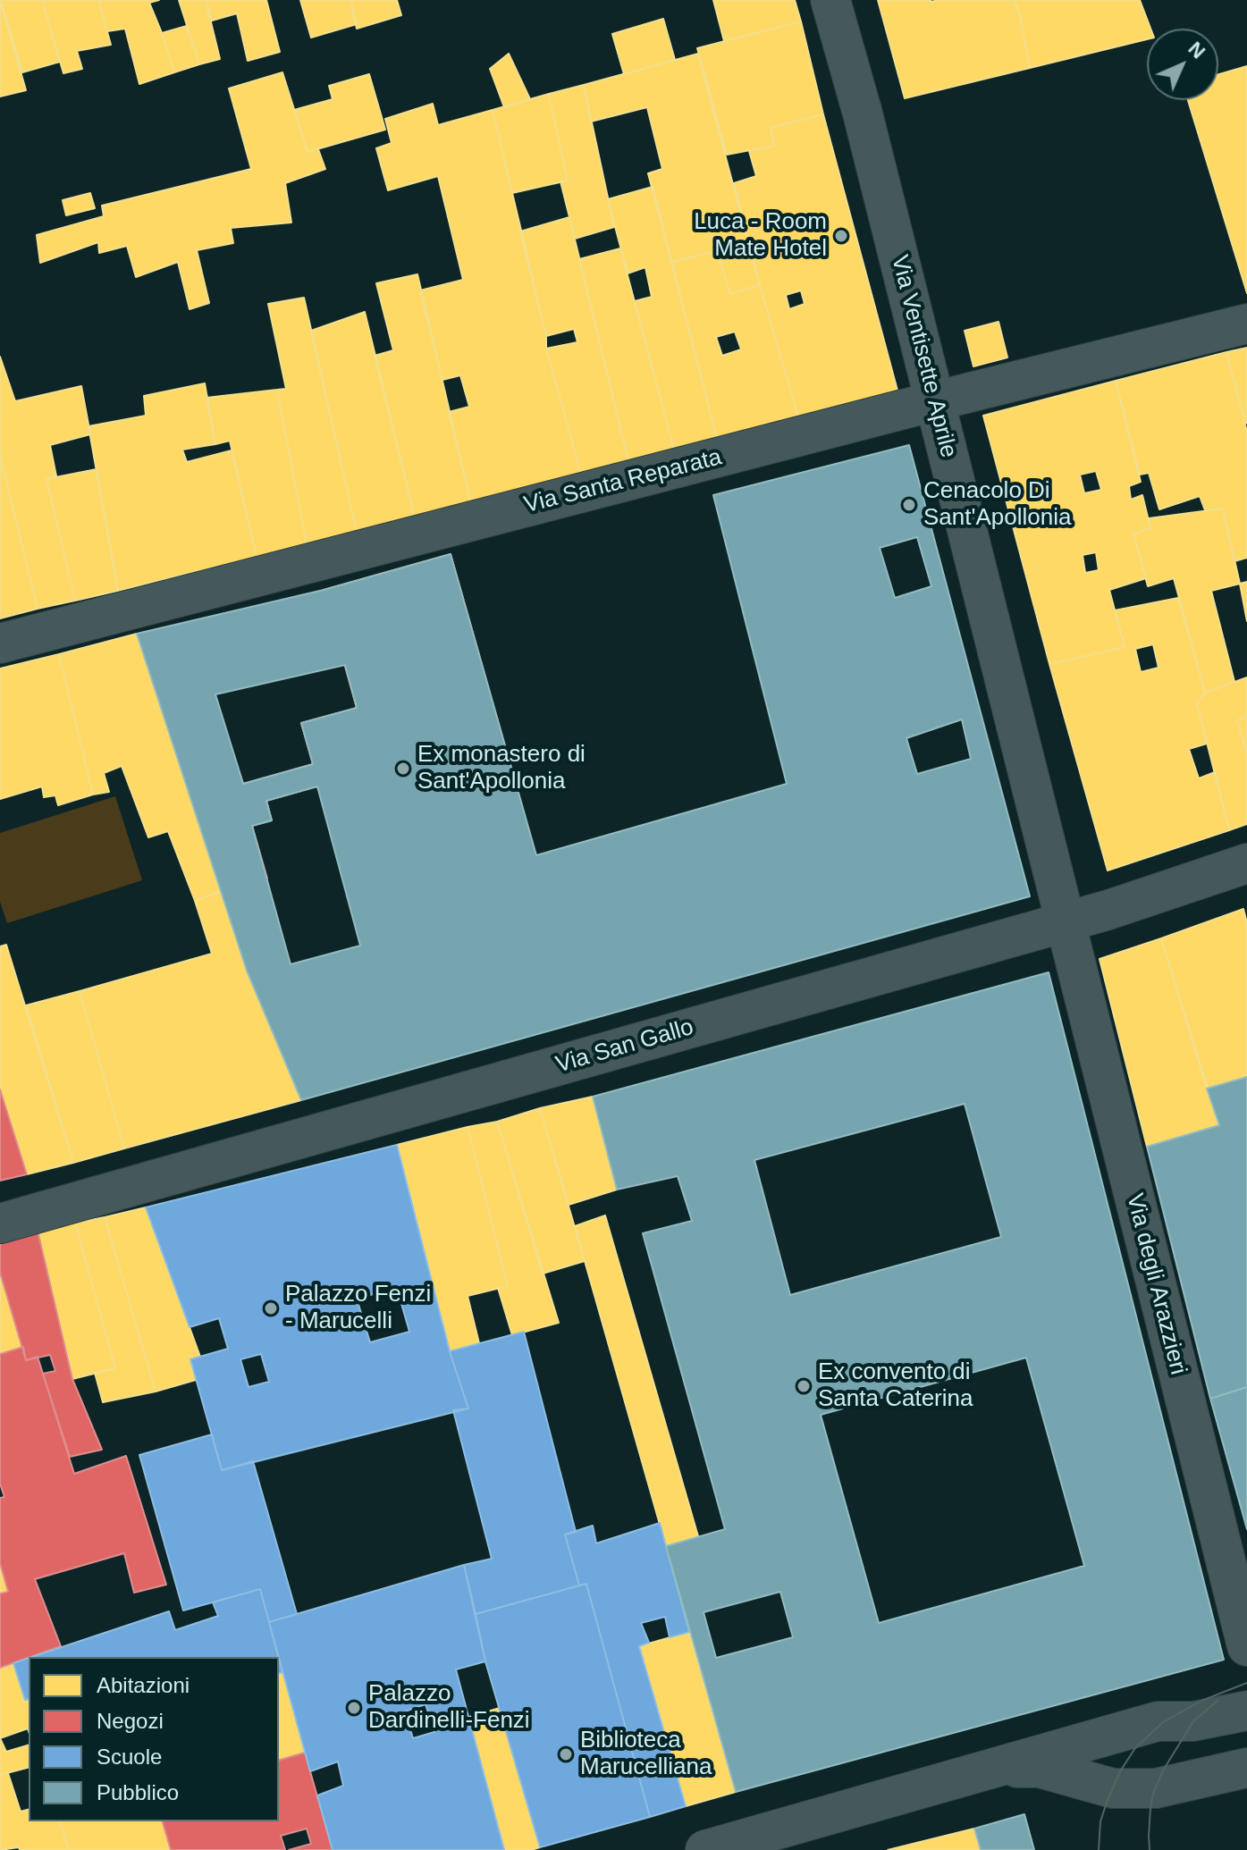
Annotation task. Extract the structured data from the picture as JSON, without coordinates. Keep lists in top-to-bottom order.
{
  "streets": {
    "street": [
      "Via Ventisette Aprile",
      "Via Santa Reparata",
      "Via San Gallo",
      "Via degli Arazzieri"
    ]
  },
  "crossings": [
    ["Via Ventisette Aprile", "Via Santa Reparata"],
    ["Via Ventisette Aprile", "Via San Gallo"],
    ["Via Ventisette Aprile", "Via degli Arazzieri"],
    ["Via San Gallo", "Via degli Arazzieri"]
  ],
  "places": [
    "Luca - Room Mate Hotel",
    "Cenacolo Di Sant'Apollonia",
    "Ex monastero di Sant'Apollonia",
    "Palazzo Fenzi - Marucelli",
    "Ex convento di Santa Caterina",
    "Palazzo Dardinelli-Fenzi",
    "Biblioteca Marucelliana"
  ],
  "legend": [
    "Abitazioni",
    "Negozi",
    "Scuole",
    "Pubblico"
  ],
  "north": "top right"
}
